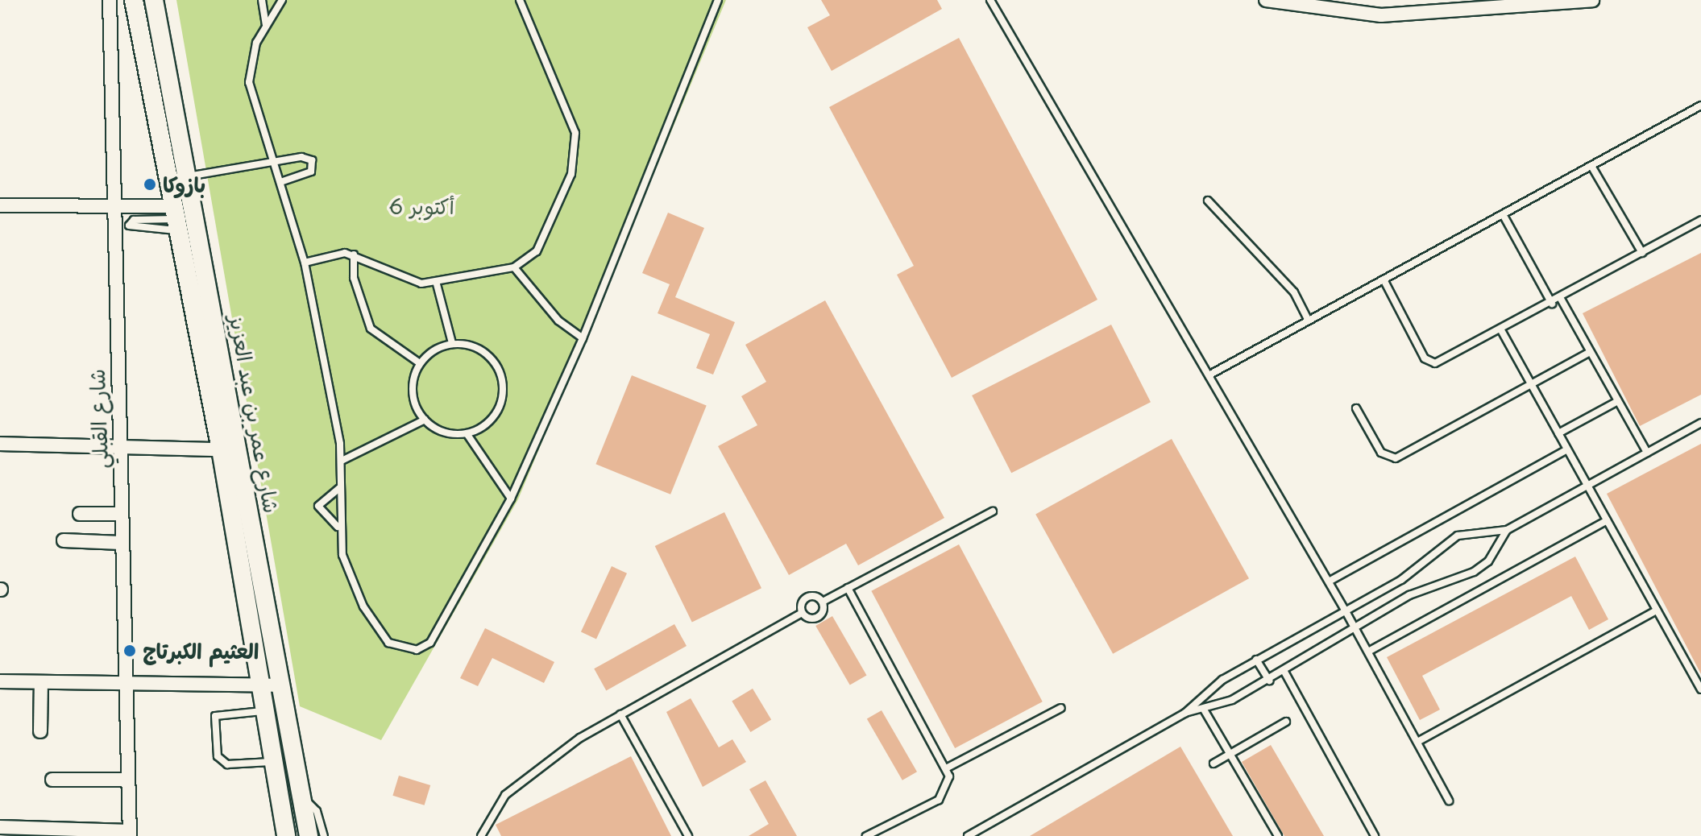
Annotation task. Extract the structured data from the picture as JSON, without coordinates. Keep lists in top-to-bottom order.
{
  "streets": {
    "main road": ["شارع عمر بن عبد العزيز"],
    "street": ["شارع القبلي"]
  },
  "parks": ["6 أكتوبر"],
  "places": ["بازوكا", "العثيم الكبرتاج"]
}
